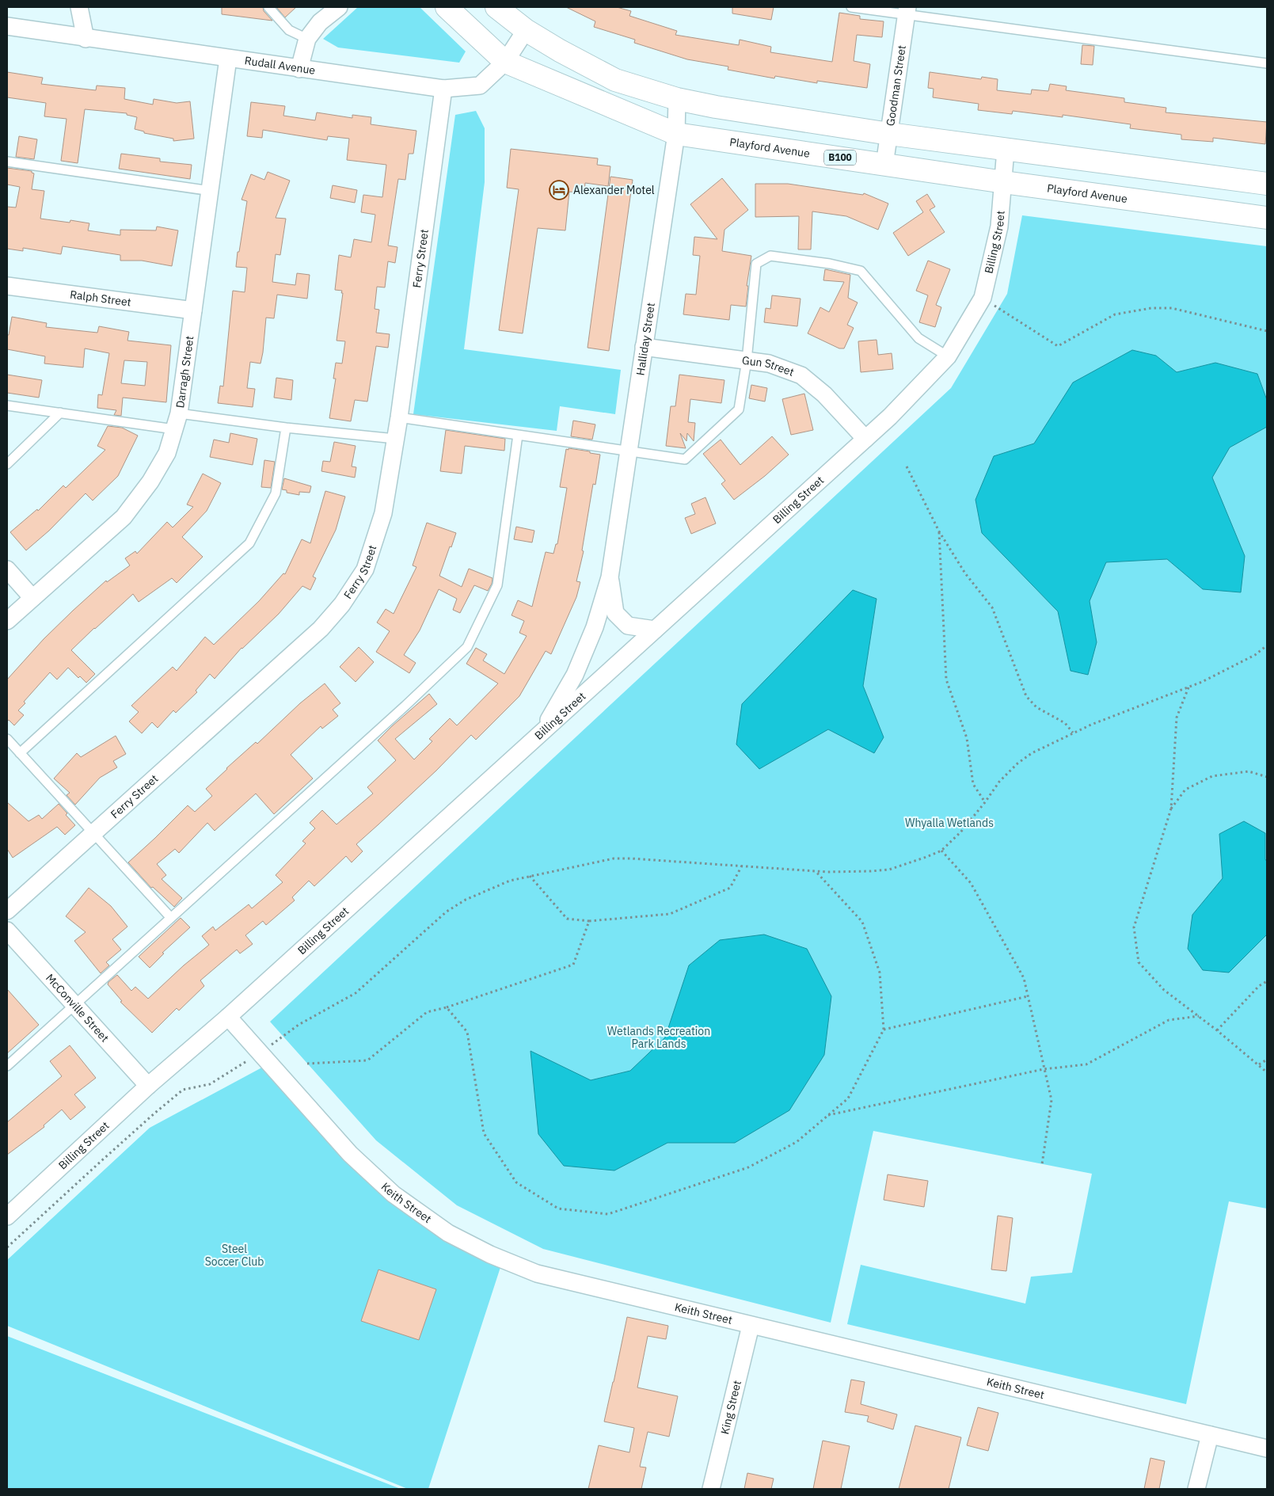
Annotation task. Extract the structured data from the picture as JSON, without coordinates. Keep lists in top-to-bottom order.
{
  "streets": {
    "highway": ["Playford Avenue", "B100"],
    "street": [
      "Rudall Avenue",
      "Goodman Street",
      "Billing Street",
      "Ferry Street",
      "Ralph Street",
      "Halliday Street",
      "Gun Street",
      "Darragh Street",
      "McConville Street",
      "Keith Street",
      "King Street"
    ]
  },
  "crossings": [
    ["Rudall Avenue", "Playford Avenue"],
    ["Rudall Avenue", "Ferry Street"],
    ["Rudall Avenue", "Darragh Street"],
    ["Goodman Street", "Playford Avenue"],
    ["Playford Avenue", "Billing Street"],
    ["Playford Avenue", "Halliday Street"],
    ["Billing Street", "Halliday Street"],
    ["Billing Street", "Gun Street"],
    ["Billing Street", "McConville Street"],
    ["Billing Street", "Keith Street"],
    ["Ralph Street", "Darragh Street"],
    ["Halliday Street", "Gun Street"],
    ["Keith Street", "King Street"]
  ],
  "parks": ["Whyalla Wetlands", "Wetlands Recreation Park Lands", "Steel Soccer Club"],
  "places": {
    "hotel": ["Alexander Motel"]
  }
}
